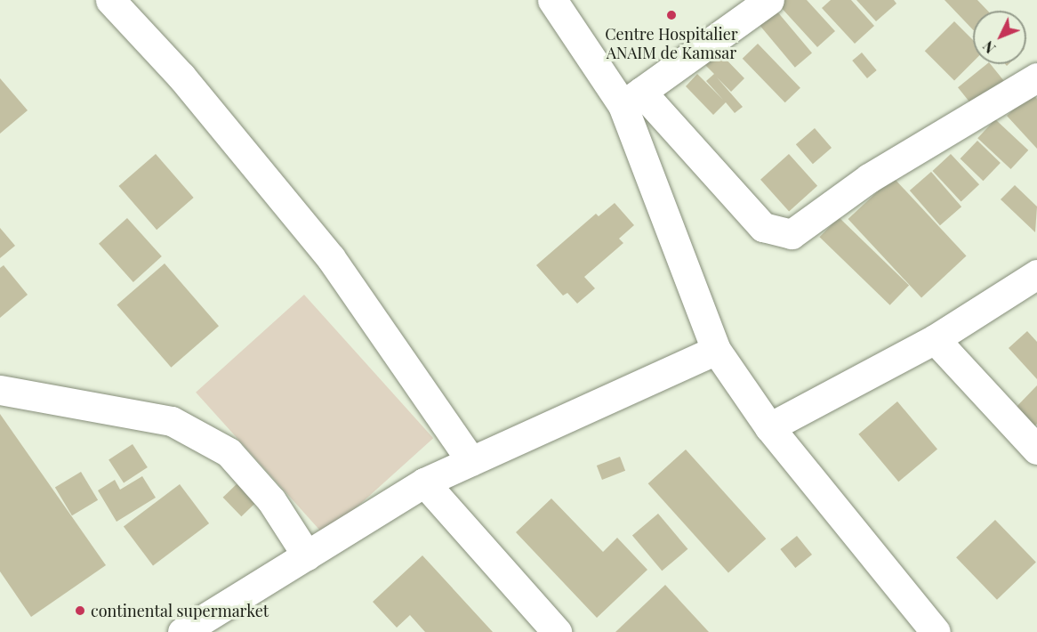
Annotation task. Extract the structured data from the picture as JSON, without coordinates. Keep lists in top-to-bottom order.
{
  "places": ["Centre Hospitalier ANAIM de Kamsar", "continental supermarket"],
  "north": "bottom left"
}
